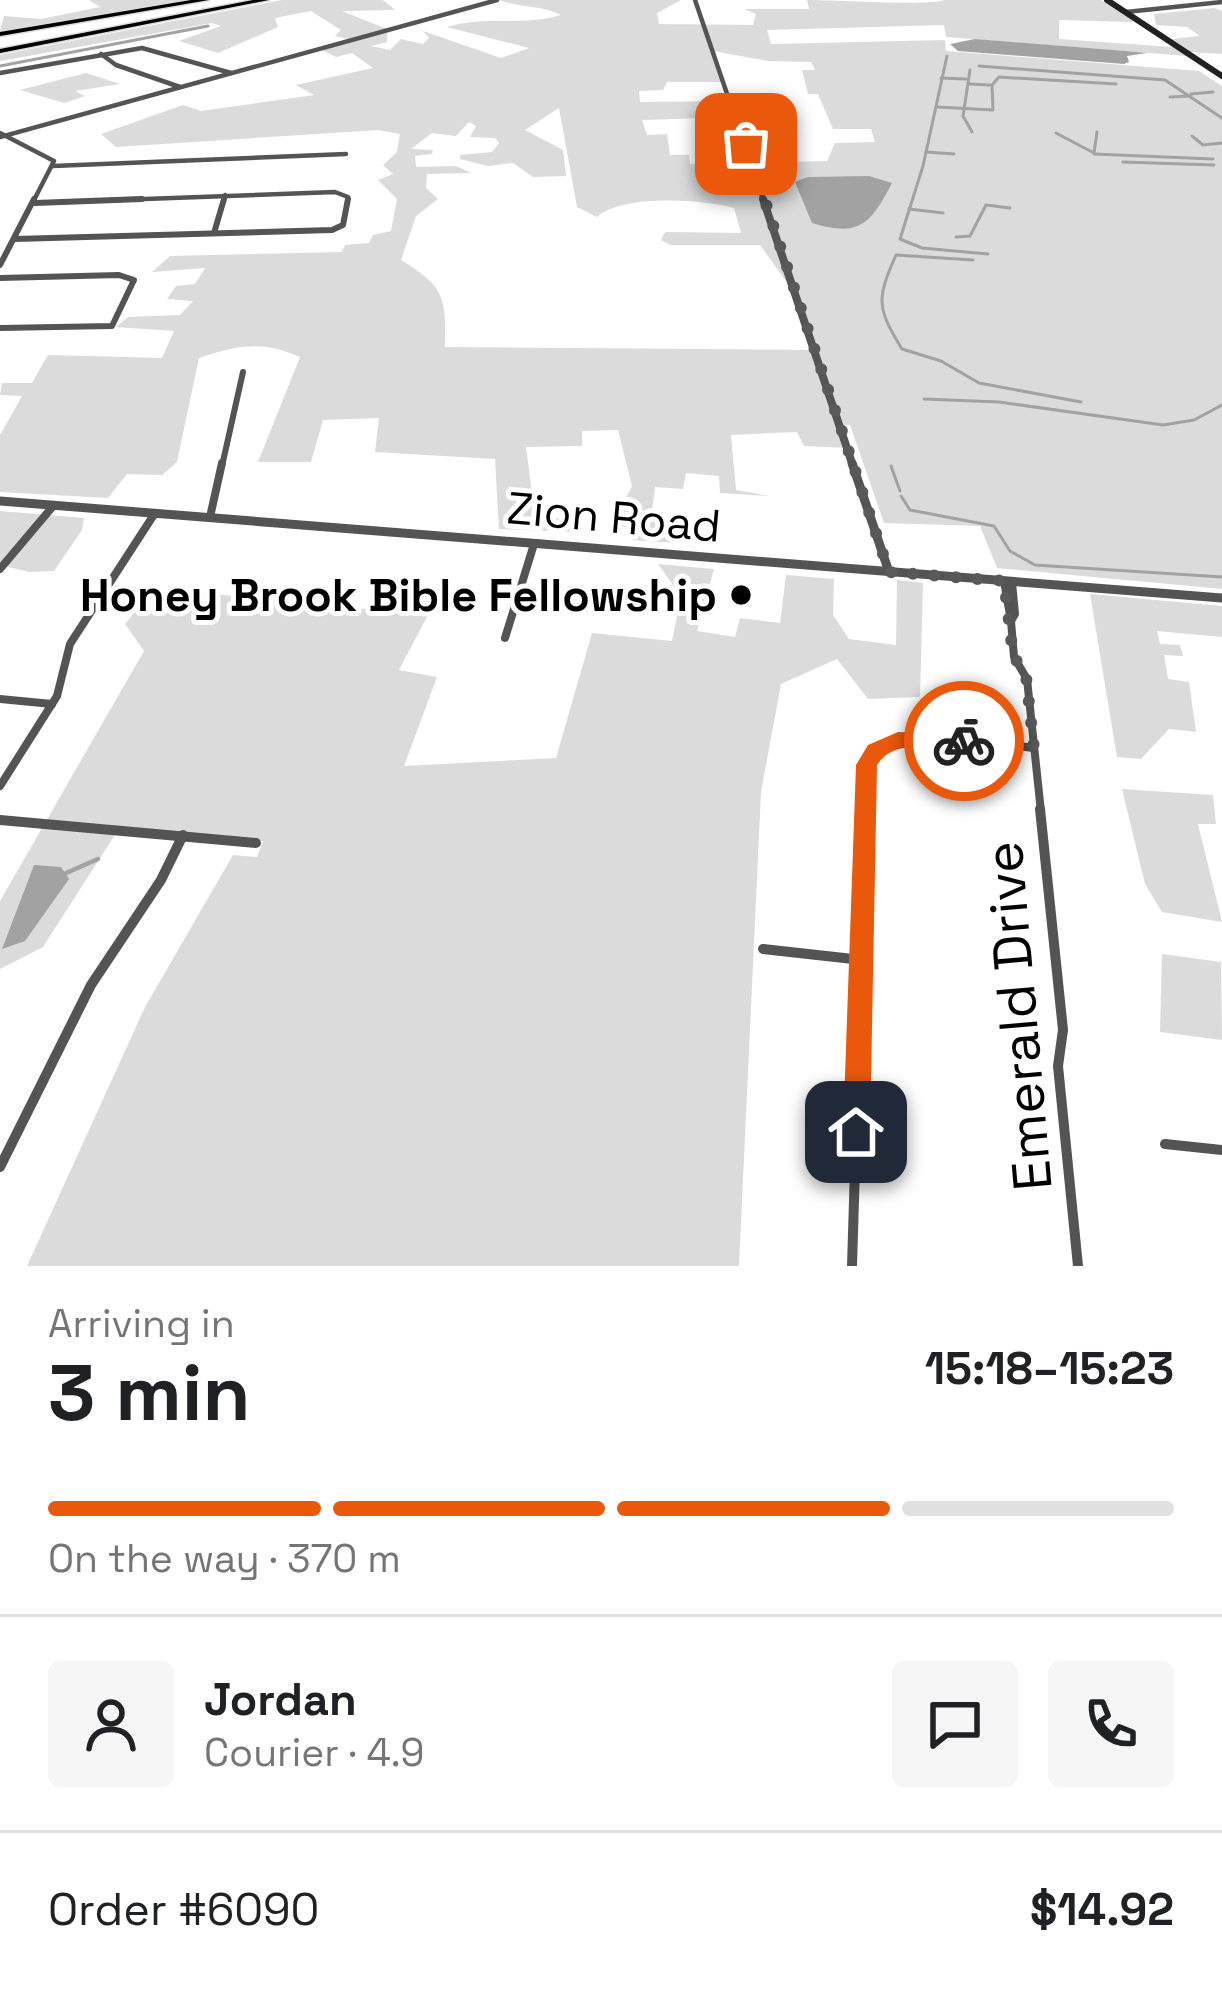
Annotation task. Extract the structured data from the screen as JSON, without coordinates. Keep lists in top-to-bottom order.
{
  "streets": {
    "street": ["Zion Road", "Emerald Drive"]
  },
  "crossings": [
    ["Zion Road", "Emerald Drive"]
  ],
  "places": ["Honey Brook Bible Fellowship"],
  "page": {
    "heading": ["3 min", "Arriving in", "15:18–15:23"],
    "panel": [
      "Jordan",
      "Courier · 4.9",
      "Order #6090",
      "$14.92"
    ],
    "bar": "On the way · 370 m"
  }
}
